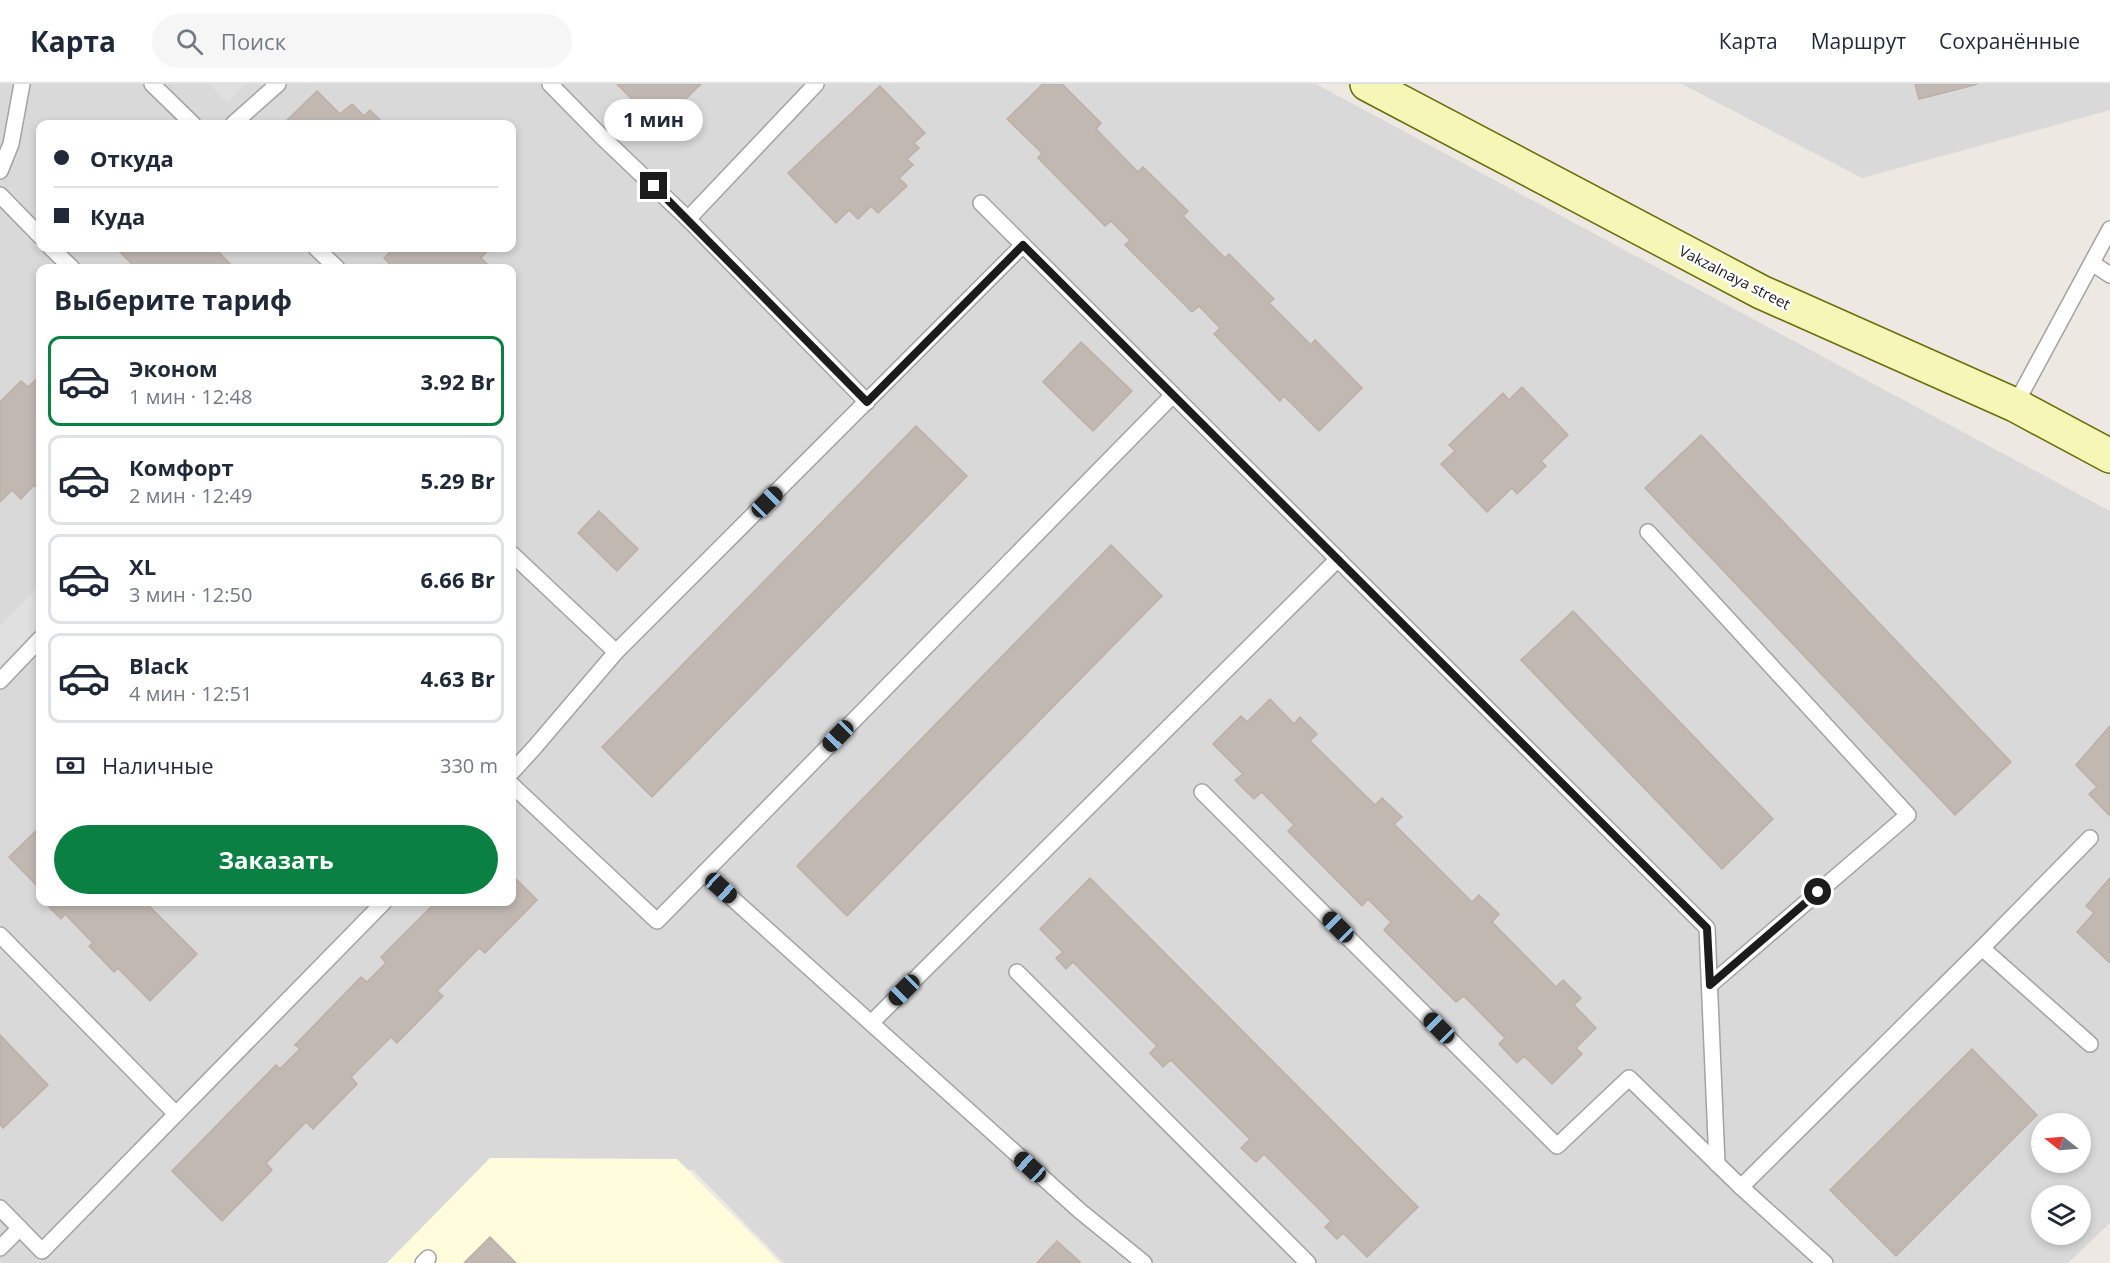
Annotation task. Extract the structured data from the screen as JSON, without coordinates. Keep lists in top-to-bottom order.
{
  "streets": {
    "main road": ["Vakzalnaya street"]
  },
  "north": "left",
  "page": {
    "header": "Карта",
    "search": "Поиск",
    "nav": ["Карта", "Маршрут", "Сохранённые"],
    "bubble": "1 мин",
    "banner": ["Откуда", "Куда"],
    "heading": "Выберите тариф",
    "list": [
      {
        "name": "Эконом",
        "note": "1 мин · 12:48",
        "value": "3.92 Br"
      },
      {
        "name": "Комфорт",
        "note": "2 мин · 12:49",
        "value": "5.29 Br"
      },
      {
        "name": "XL",
        "note": "3 мин · 12:50",
        "value": "6.66 Br"
      },
      {
        "name": "Black",
        "note": "4 мин · 12:51",
        "value": "4.63 Br"
      }
    ],
    "pay": ["Наличные", "330 m"],
    "buttons": "Заказать"
  }
}
